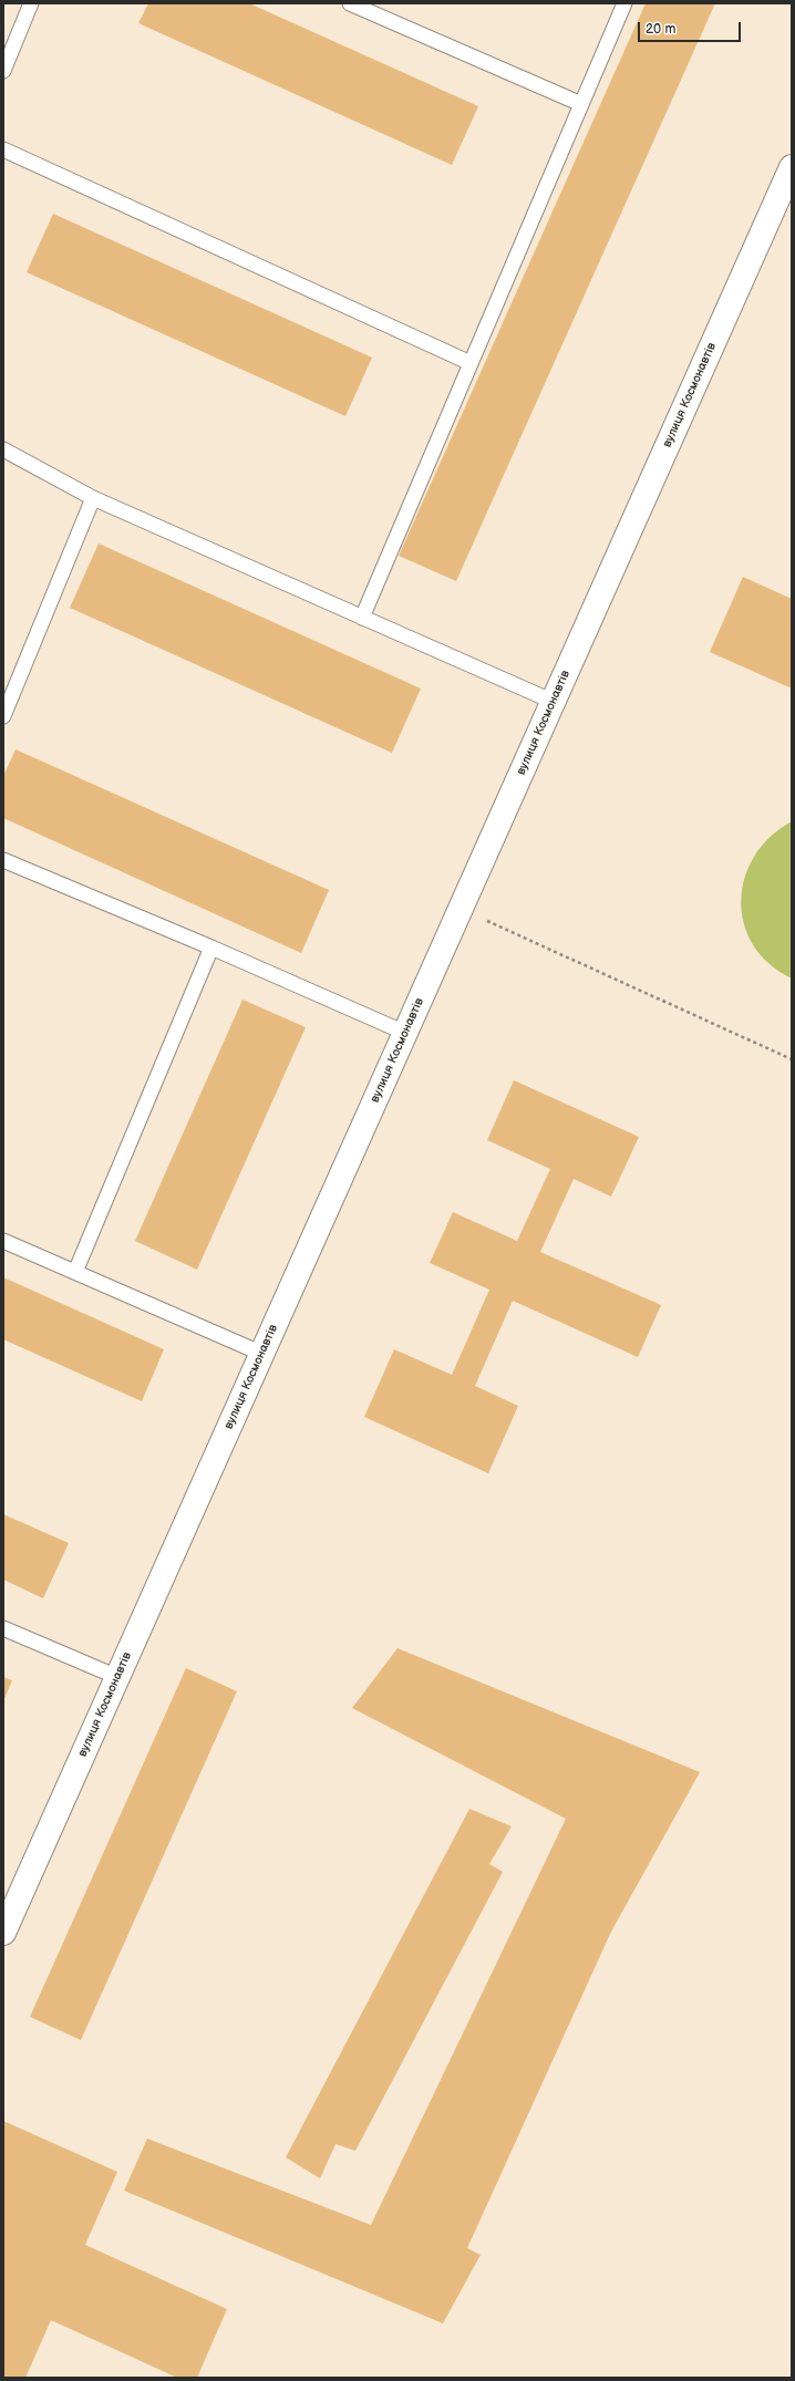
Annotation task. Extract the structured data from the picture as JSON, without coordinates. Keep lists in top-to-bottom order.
{
  "streets": {
    "street": ["вулиця Космонавтів"]
  },
  "scale_bar": "20 m"
}
